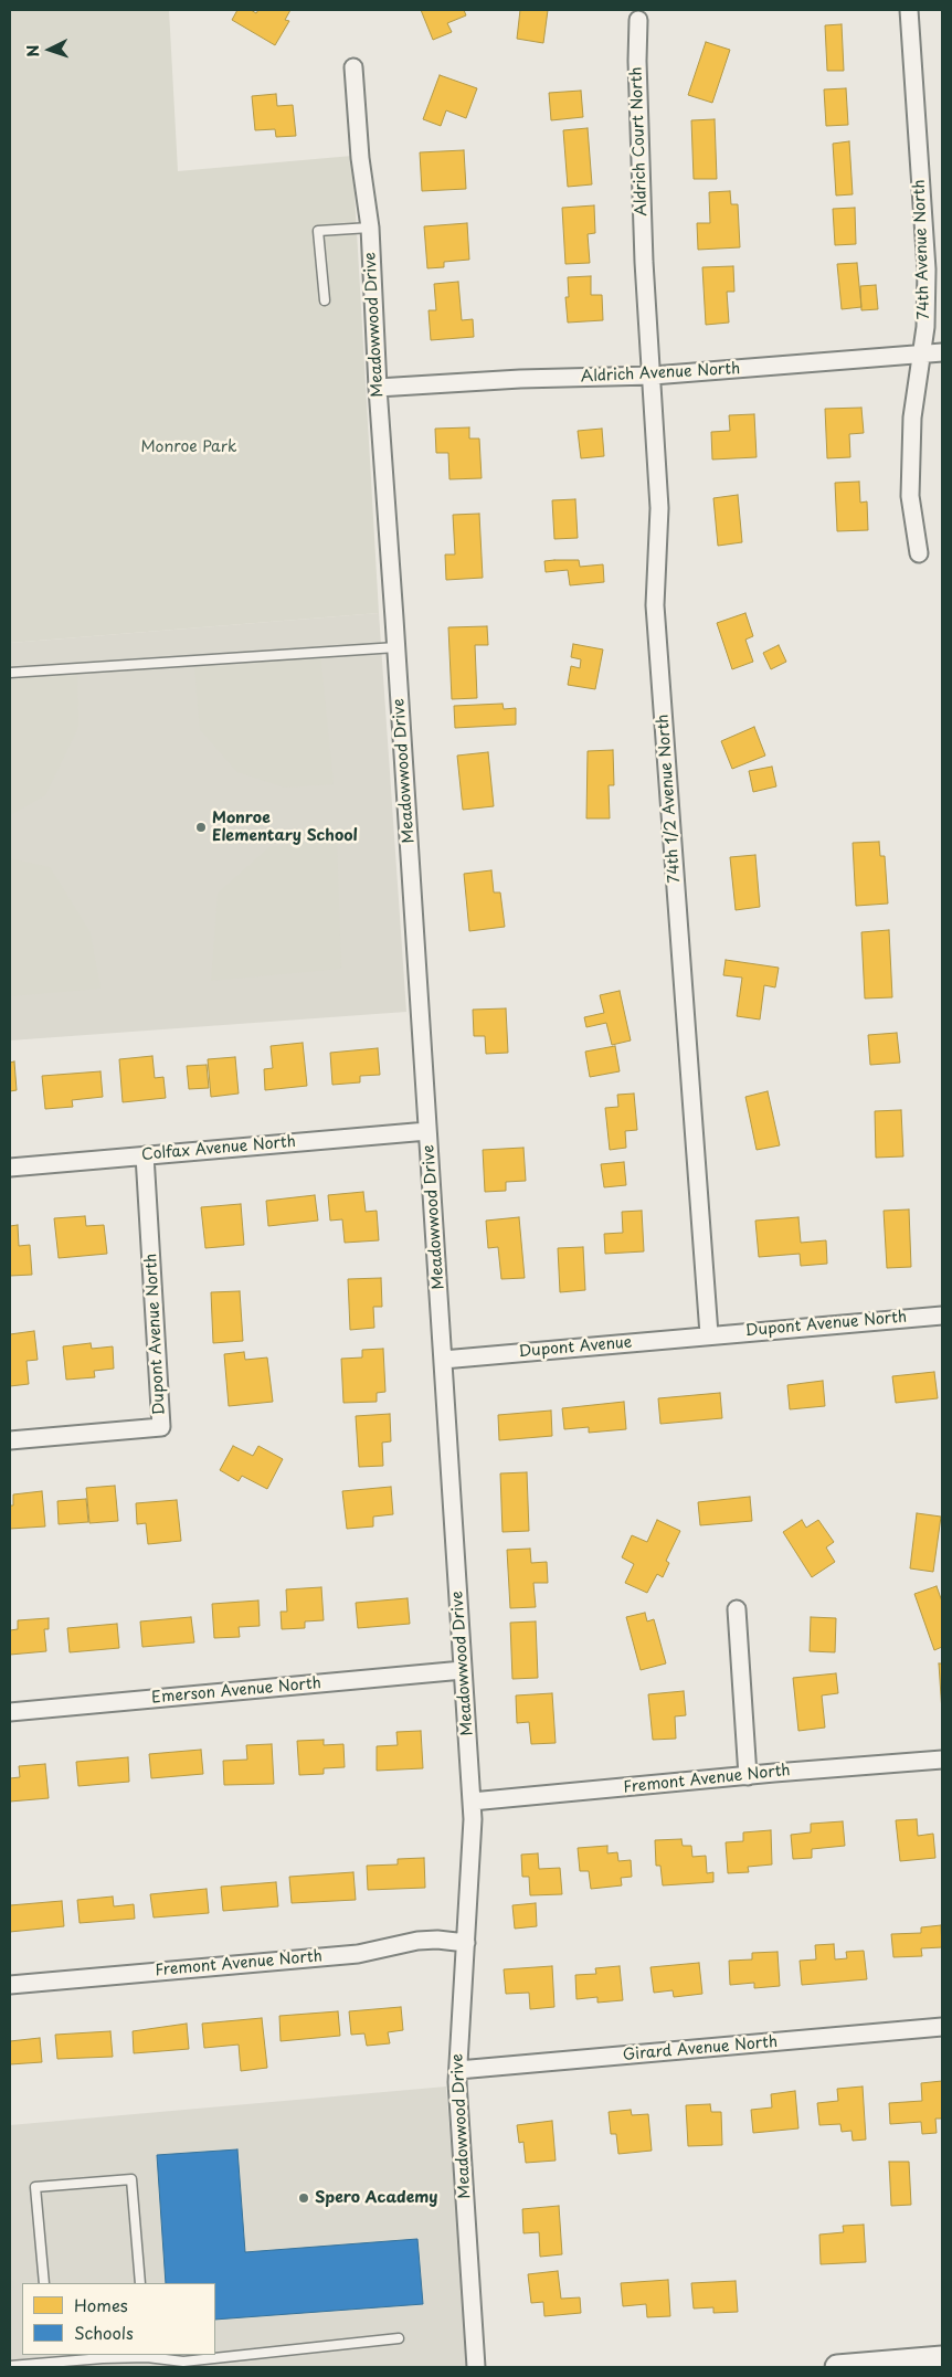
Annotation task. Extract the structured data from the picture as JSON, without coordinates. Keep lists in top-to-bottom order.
{
  "streets": {
    "street": [
      "Aldrich Court North",
      "74th Avenue North",
      "Meadowwood Drive",
      "Aldrich Avenue North",
      "74th 1/2 Avenue North",
      "Colfax Avenue North",
      "Dupont Avenue North",
      "Dupont Avenue",
      "Emerson Avenue North",
      "Fremont Avenue North",
      "Girard Avenue North"
    ]
  },
  "crossings": [
    ["Aldrich Court North", "74th 1/2 Avenue North"],
    ["74th Avenue North", "Aldrich Avenue North"],
    ["Meadowwood Drive", "Aldrich Avenue North"],
    ["Meadowwood Drive", "Colfax Avenue North"],
    ["Meadowwood Drive", "Dupont Avenue"],
    ["Meadowwood Drive", "Emerson Avenue North"],
    ["Meadowwood Drive", "Fremont Avenue North"],
    ["Meadowwood Drive", "Girard Avenue North"],
    ["Aldrich Avenue North", "74th 1/2 Avenue North"],
    ["74th 1/2 Avenue North", "Dupont Avenue North"],
    ["74th 1/2 Avenue North", "Dupont Avenue"],
    ["Colfax Avenue North", "Dupont Avenue North"],
    ["Dupont Avenue North", "Dupont Avenue"]
  ],
  "parks": ["Monroe Park"],
  "places": ["Monroe Elementary School", "Spero Academy"],
  "legend": ["Homes", "Schools"],
  "north": "left"
}
